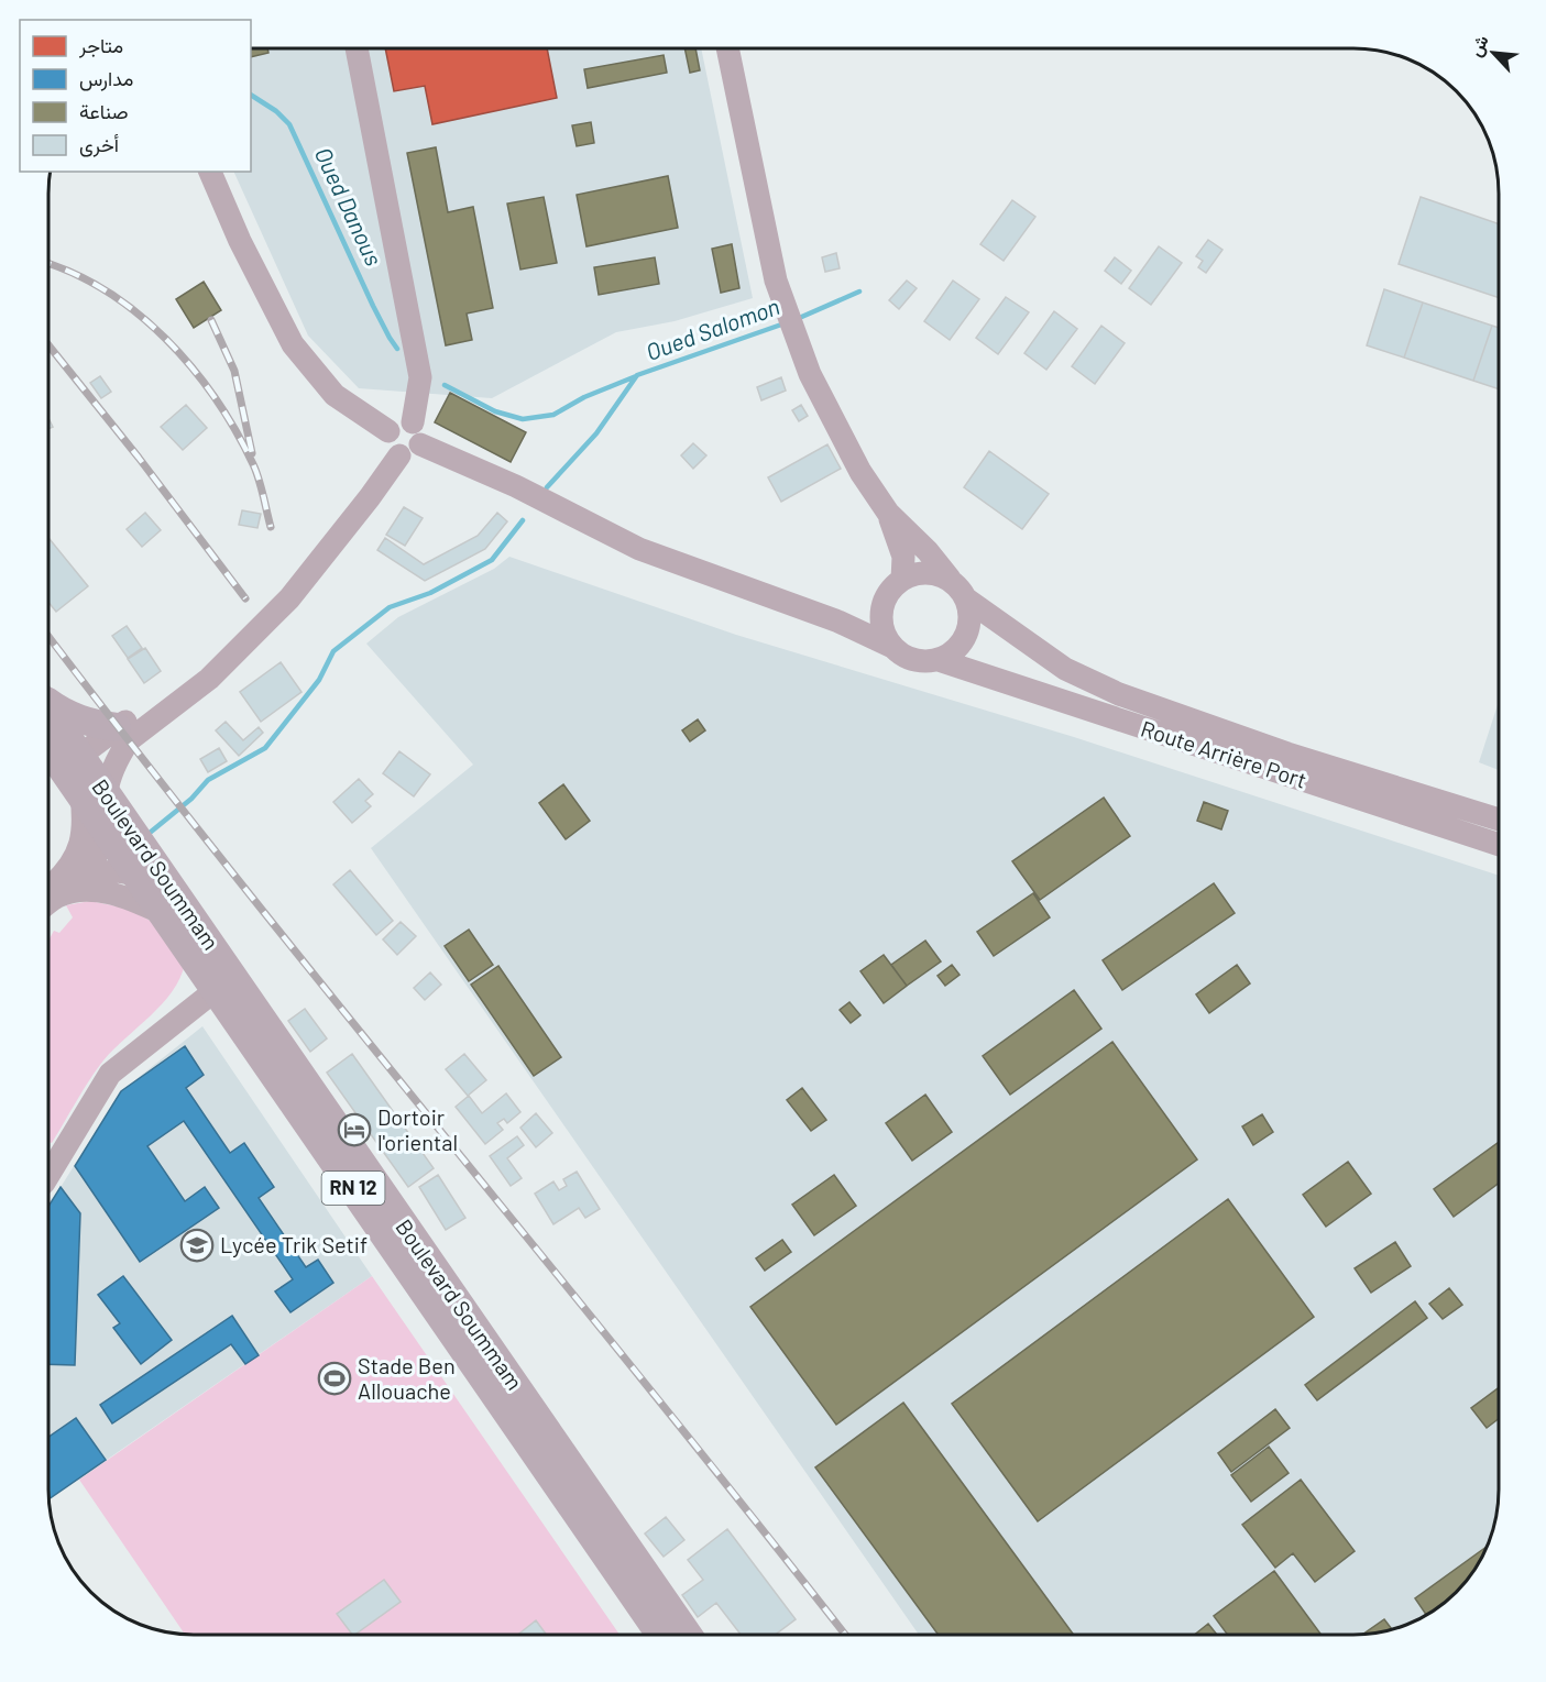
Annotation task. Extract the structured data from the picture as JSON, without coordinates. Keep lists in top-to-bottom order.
{
  "streets": {
    "main road": ["Boulevard Soummam", "RN 12"],
    "street": ["Route Arrière Port"]
  },
  "water": ["Oued Danous", "Oued Salomon"],
  "places": {
    "hotel": ["Dortoir l'oriental"],
    "school or university": ["Lycée Trik Setif"],
    "sports": ["Stade Ben Allouache"]
  },
  "legend": [
    "متاجر",
    "مدارس",
    "صناعة",
    "أخرى"
  ],
  "north": "top left"
}
